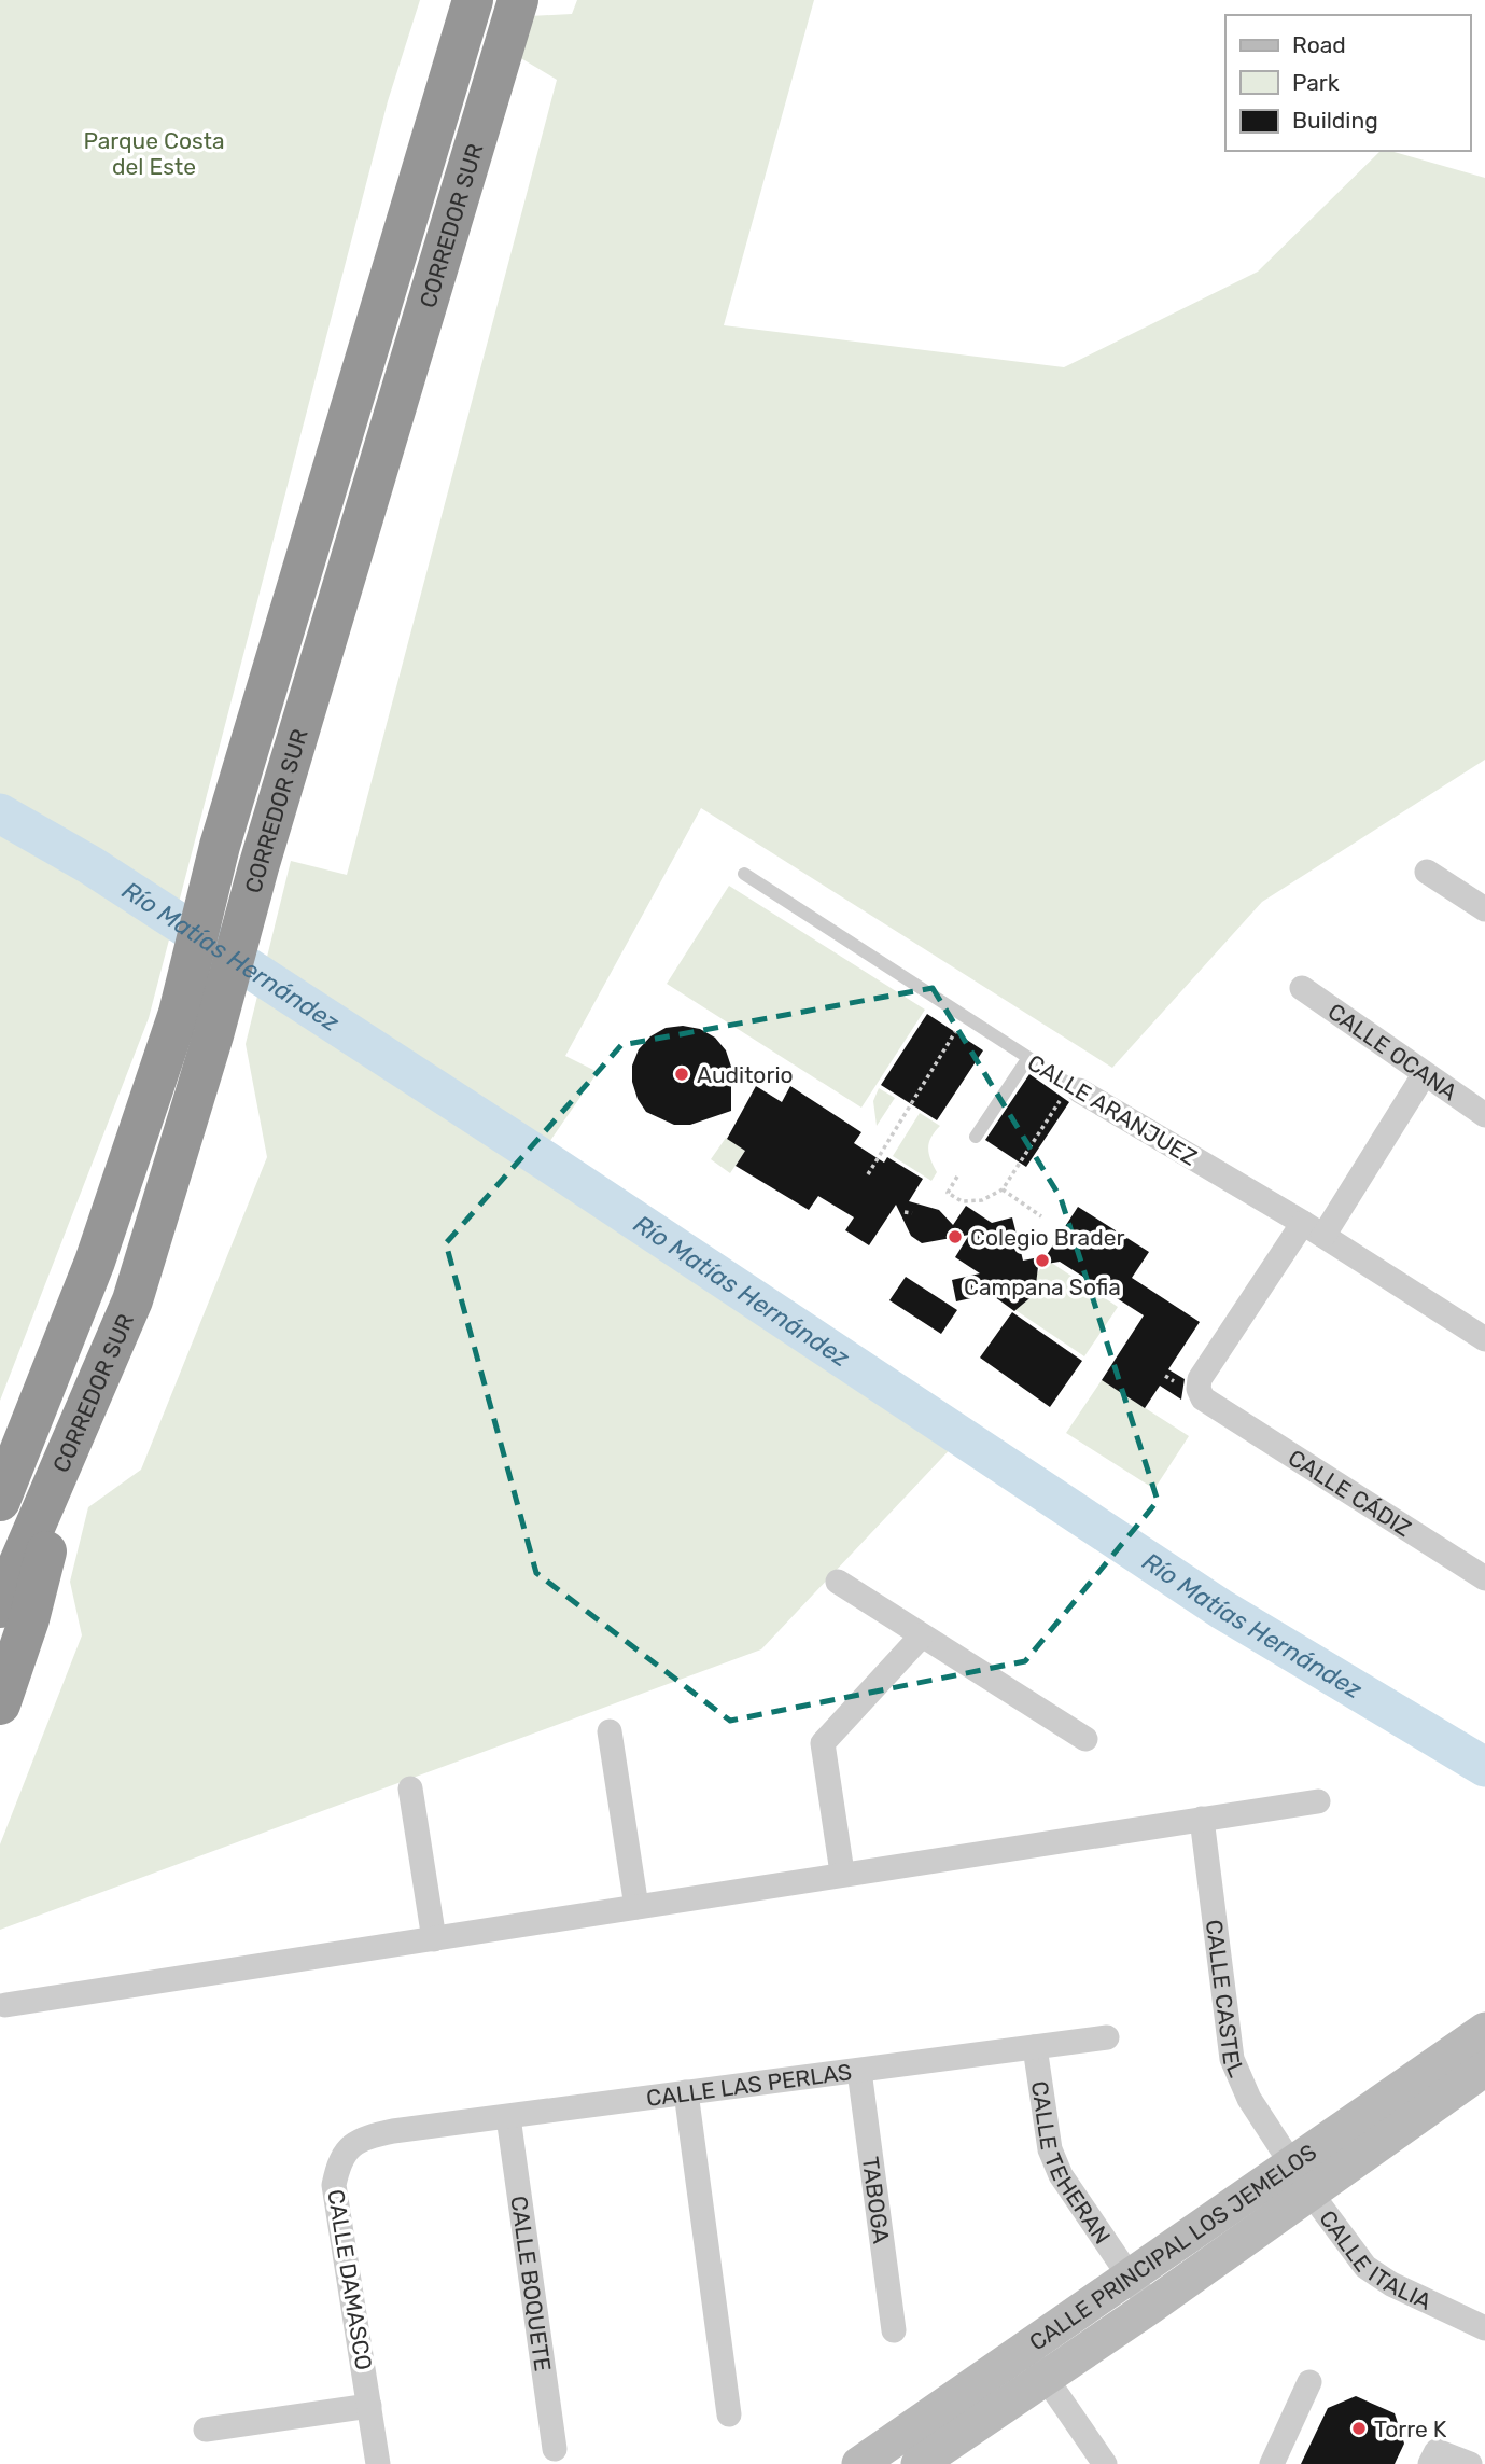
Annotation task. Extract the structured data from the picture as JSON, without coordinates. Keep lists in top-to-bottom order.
{
  "streets": {
    "highway": ["CORREDOR SUR"],
    "main road": ["CALLE PRINCIPAL LOS JEMELOS"],
    "street": [
      "CALLE OCANA",
      "CALLE ARANJUEZ",
      "CALLE CÁDIZ",
      "CALLE CASTEL",
      "CALLE LAS PERLAS",
      "CALLE TEHERAN",
      "TABOGA",
      "CALLE ITALIA",
      "CALLE DAMASCO",
      "CALLE BOQUETE"
    ]
  },
  "crossings": [
    ["CALLE ARANJUEZ", "CALLE CÁDIZ"],
    ["CALLE CASTEL", "CALLE PRINCIPAL LOS JEMELOS"],
    ["CALLE CASTEL", "CALLE ITALIA"],
    ["CALLE LAS PERLAS", "CALLE TEHERAN"],
    ["CALLE LAS PERLAS", "TABOGA"],
    ["CALLE LAS PERLAS", "CALLE DAMASCO"],
    ["CALLE LAS PERLAS", "CALLE BOQUETE"],
    ["CALLE TEHERAN", "CALLE PRINCIPAL LOS JEMELOS"],
    ["CALLE PRINCIPAL LOS JEMELOS", "CALLE ITALIA"]
  ],
  "water": ["Río Matías Hernández"],
  "parks": ["Parque Costa del Este"],
  "places": [
    "Auditorio",
    "Colegio Brader",
    "Campana Sofia",
    "Torre K"
  ],
  "legend": ["Road", "Park", "Building"]
}
